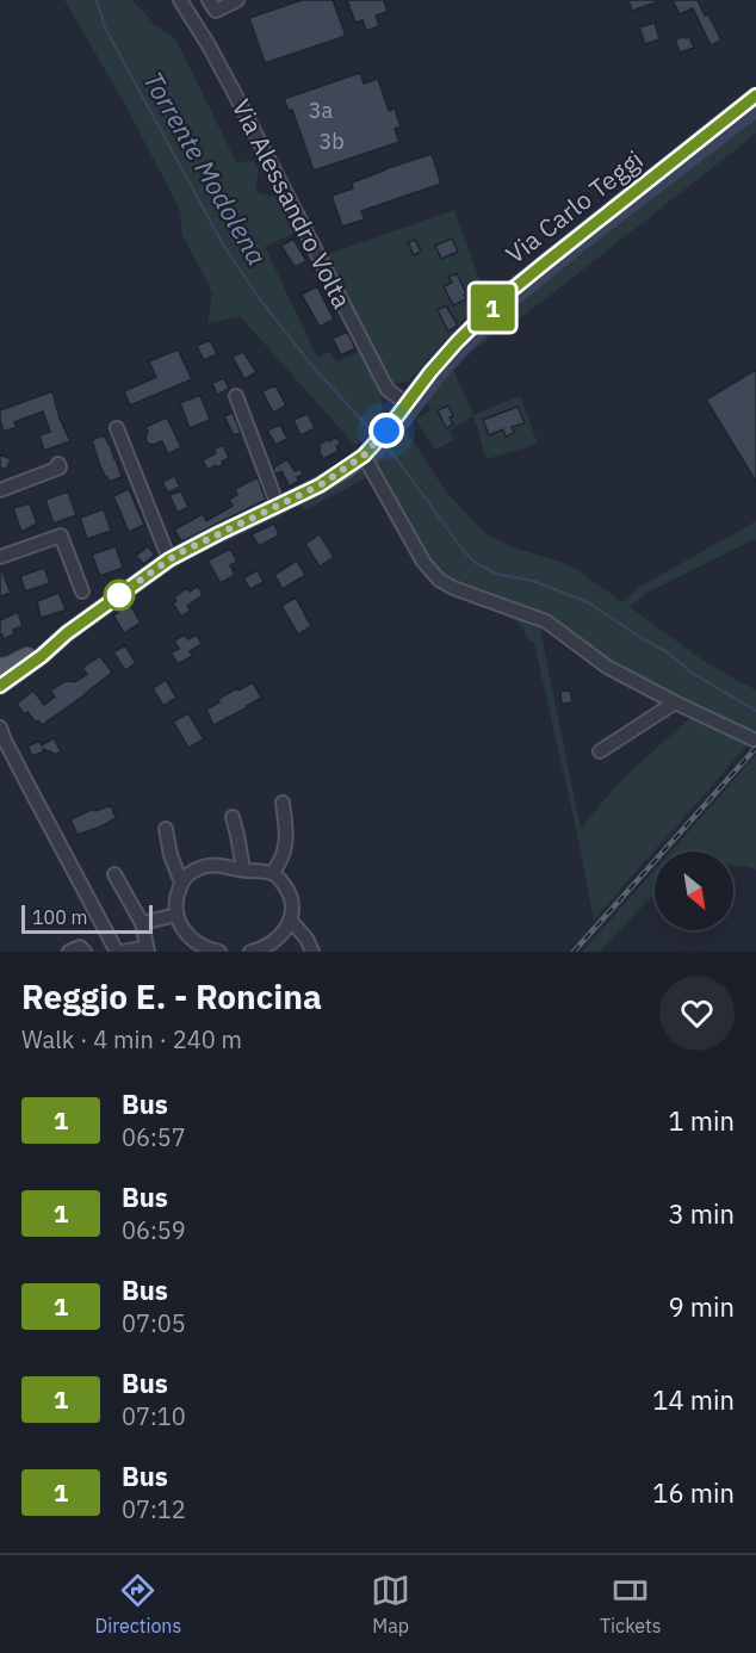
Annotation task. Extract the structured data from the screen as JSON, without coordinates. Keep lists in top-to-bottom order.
{
  "streets": {
    "main road": ["Via Carlo Teggi"],
    "street": ["Via Alessandro Volta"]
  },
  "crossings": [
    ["Via Alessandro Volta", "Via Carlo Teggi"]
  ],
  "water": ["Torrente Modolena"],
  "lines": ["bus line 1"],
  "house_numbers": ["3a", "3b"],
  "scale_bar": "100 m",
  "north": "bottom right",
  "page": {
    "on_map": "1",
    "scale": "100 m",
    "heading": ["Reggio E. - Roncina", "Walk · 4 min · 240 m"],
    "list": [
      {
        "mark": "1",
        "name": "Bus",
        "note": "06:57",
        "value": "1 min"
      },
      {
        "mark": "1",
        "name": "Bus",
        "note": "06:59",
        "value": "3 min"
      },
      {
        "mark": "1",
        "name": "Bus",
        "note": "07:05",
        "value": "9 min"
      },
      {
        "mark": "1",
        "name": "Bus",
        "note": "07:10",
        "value": "14 min"
      },
      {
        "mark": "1",
        "name": "Bus",
        "note": "07:12",
        "value": "16 min"
      }
    ],
    "tabs": ["Directions", "Map", "Tickets"]
  }
}
